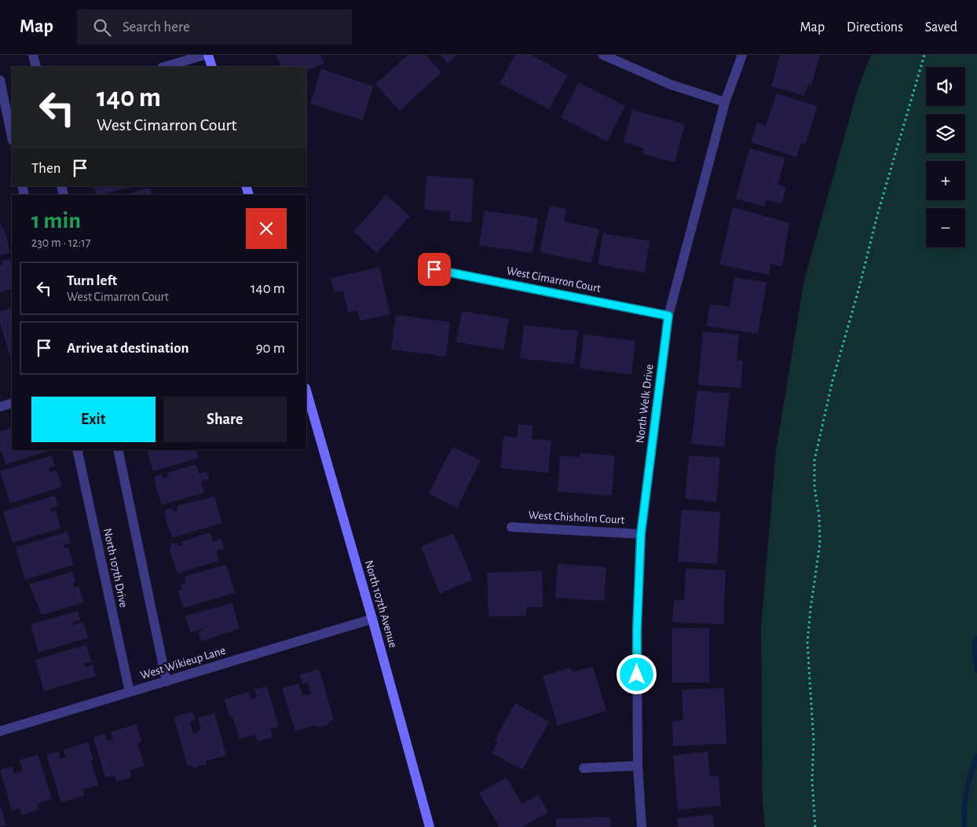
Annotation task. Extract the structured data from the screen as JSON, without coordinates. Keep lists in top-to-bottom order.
{
  "streets": {
    "main road": ["North 107th Avenue"],
    "street": [
      "West Cimarron Court",
      "North Welk Drive",
      "West Chisholm Court",
      "North 107th Drive",
      "West Wikieup Lane"
    ]
  },
  "crossings": [
    ["West Cimarron Court", "North Welk Drive"],
    ["North Welk Drive", "West Chisholm Court"],
    ["North 107th Drive", "West Wikieup Lane"],
    ["North 107th Avenue", "West Wikieup Lane"]
  ],
  "page": {
    "header": "Map",
    "search": "Search here",
    "nav": ["Map", "Directions", "Saved"],
    "map_buttons": ["+", "−"],
    "turn": ["140 m", "West Cimarron Court"],
    "then": "Then",
    "heading": ["1 min", "230 m · 12:17"],
    "list": [
      {
        "name": "Turn left",
        "note": "West Cimarron Court",
        "value": "140 m"
      },
      {
        "name": "Arrive at destination",
        "value": "90 m"
      }
    ],
    "buttons": ["Exit", "Share"]
  }
}
